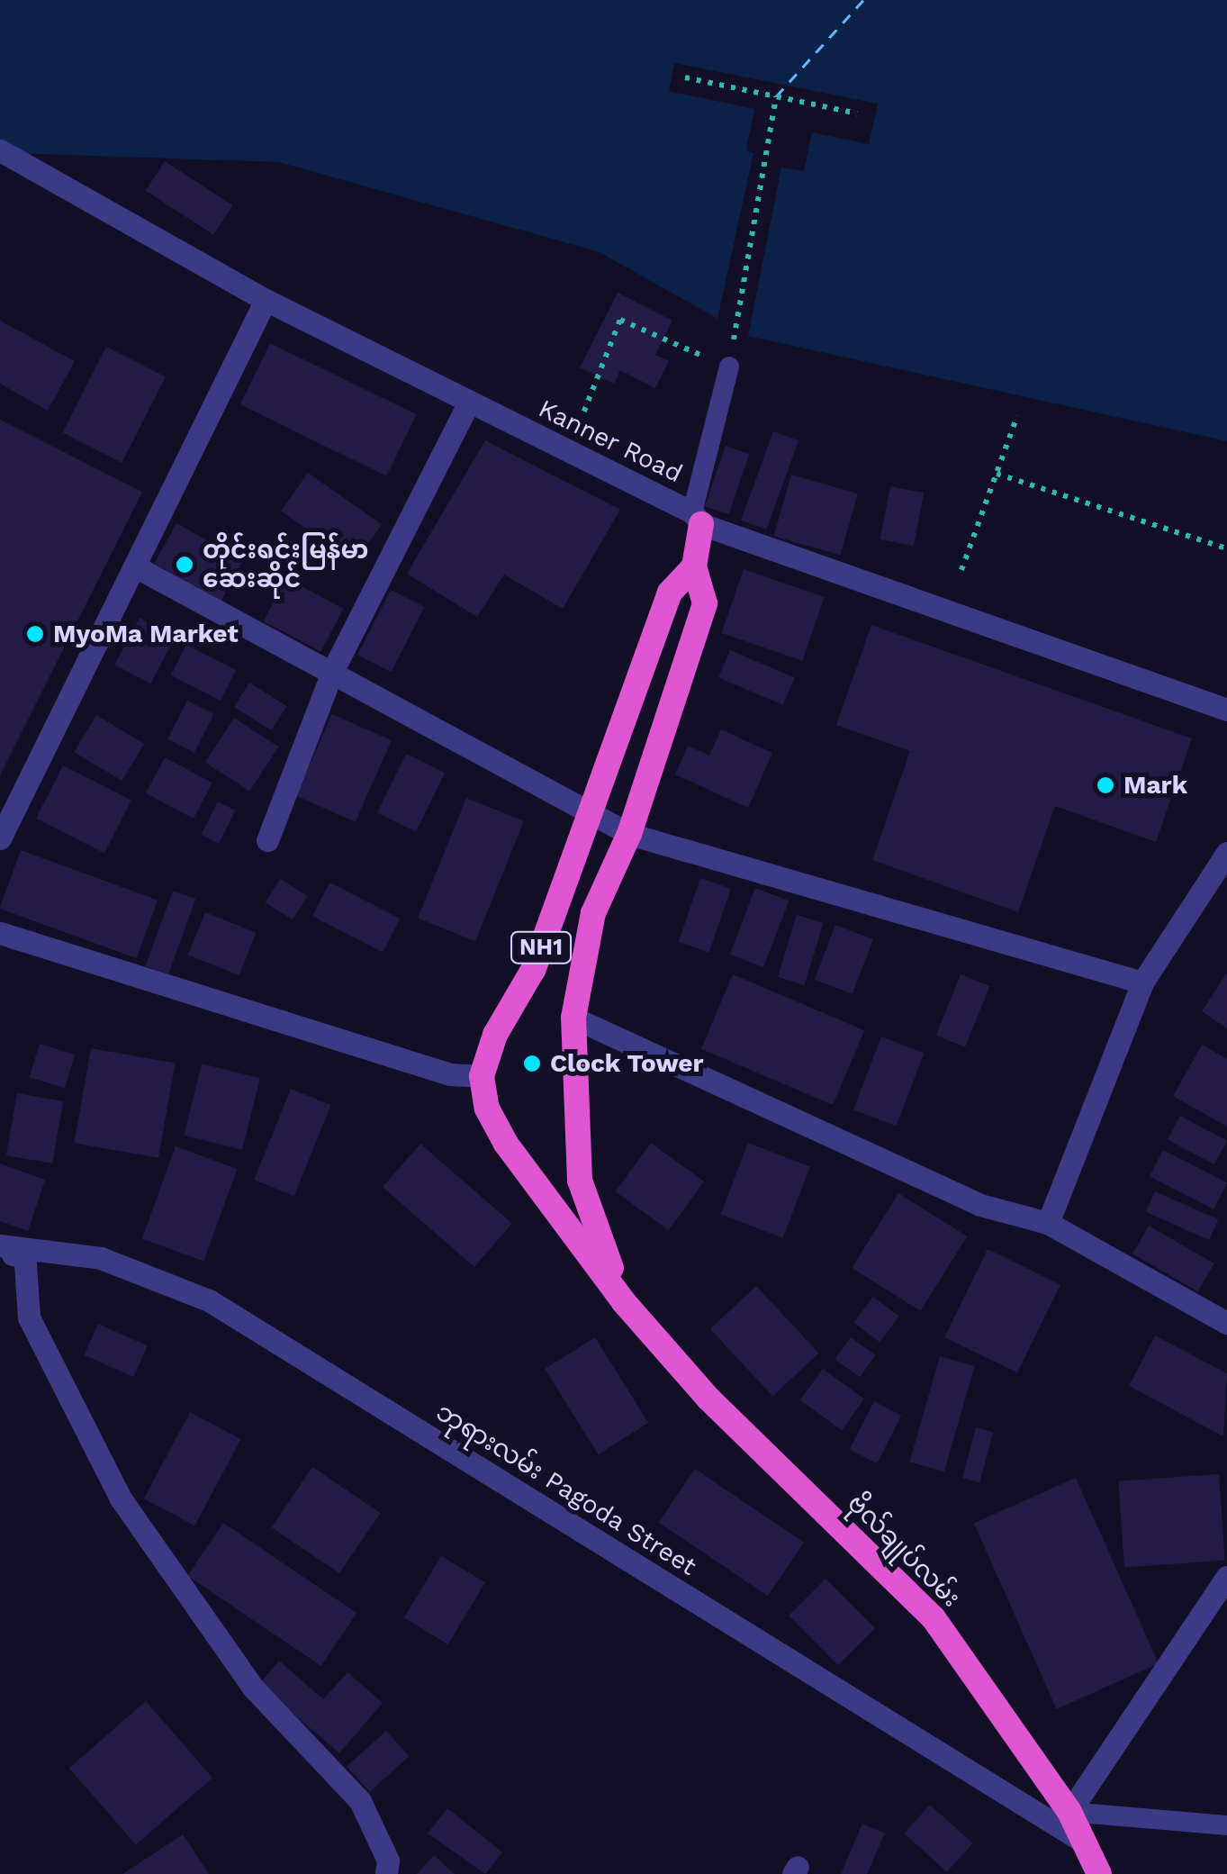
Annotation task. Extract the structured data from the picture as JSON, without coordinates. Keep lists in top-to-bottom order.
{
  "streets": {
    "highway": ["NH1", "ဗိုလ်ချုပ်လမ်း"],
    "street": ["Kanner Road", "ဘုရားလမ်း Pagoda Street"]
  },
  "crossings": [
    ["Kanner Road", "NH1"],
    ["NH1", "ဗိုလ်ချုပ်လမ်း"],
    ["ဘုရားလမ်း Pagoda Street", "ဗိုလ်ချုပ်လမ်း"]
  ],
  "places": [
    "တိုင်းရင်းမြန်မာ ဆေးဆိုင်",
    "MyoMa Market",
    "Mark",
    "Clock Tower"
  ]
}
